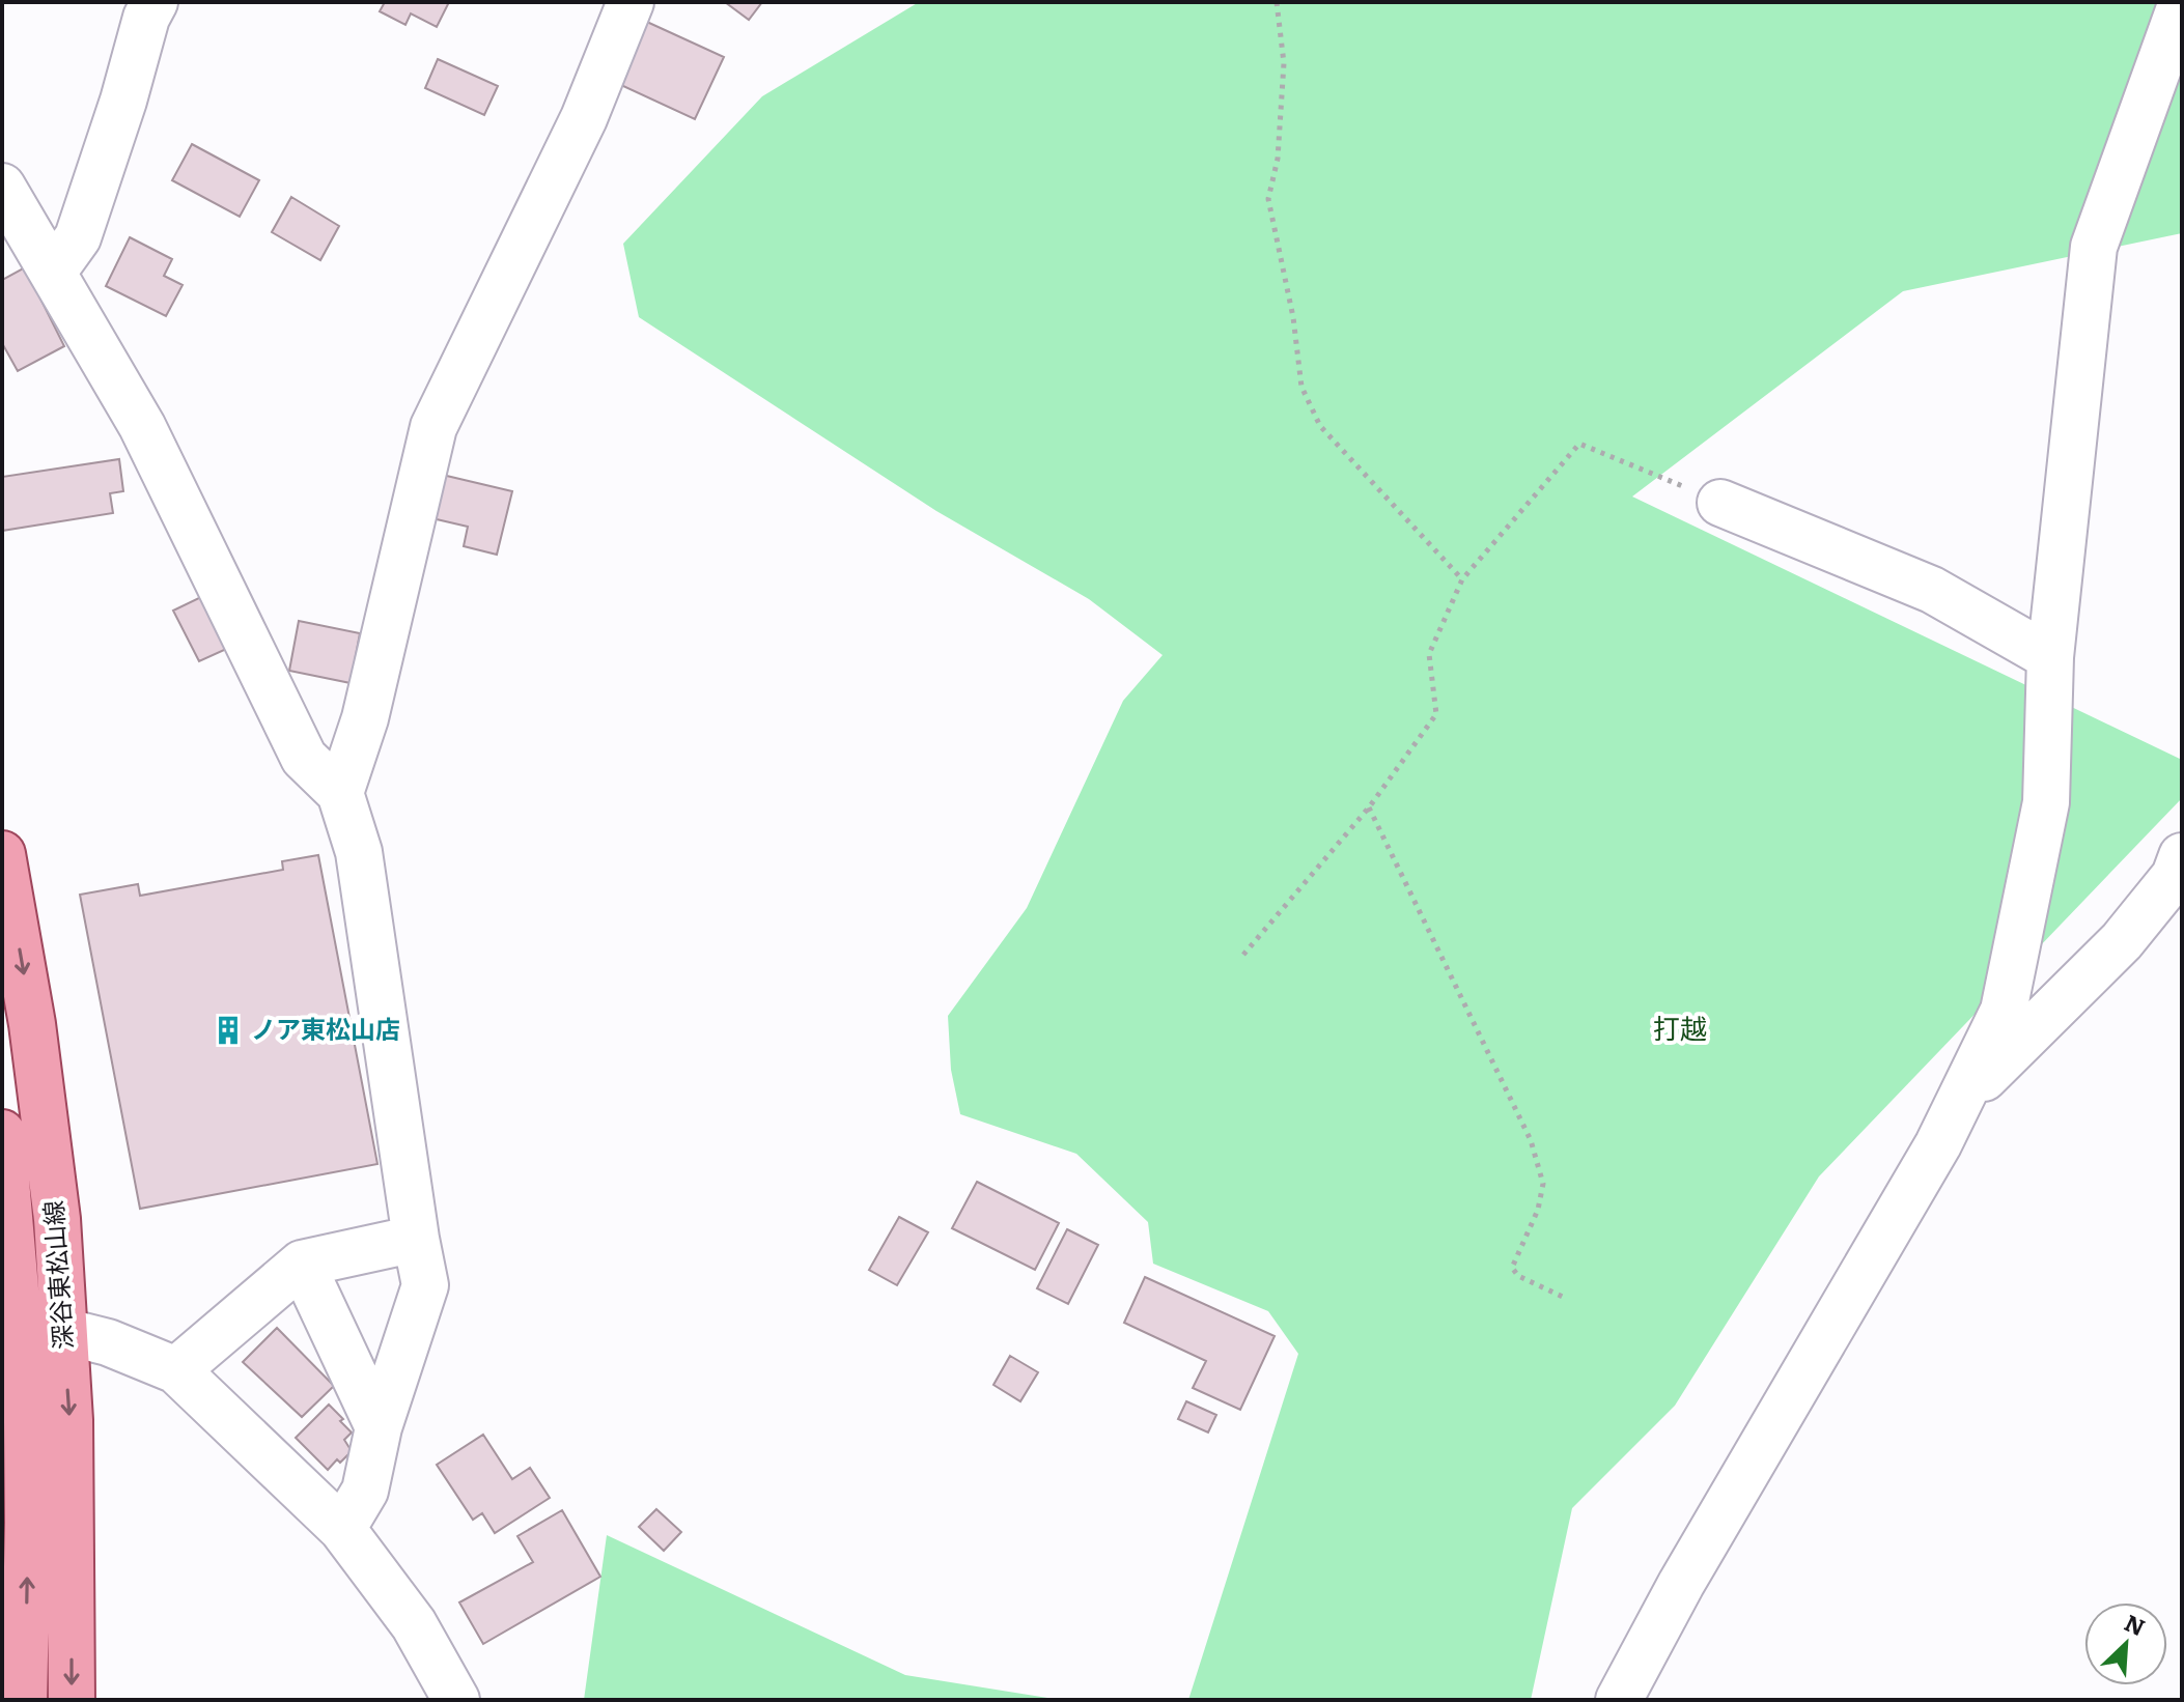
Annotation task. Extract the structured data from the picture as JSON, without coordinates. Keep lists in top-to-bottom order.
{
  "streets": {
    "main road": ["深谷東松山線"]
  },
  "districts": ["打越"],
  "places": {
    "building": ["ノア東松山店"]
  },
  "north": "top right"
}
